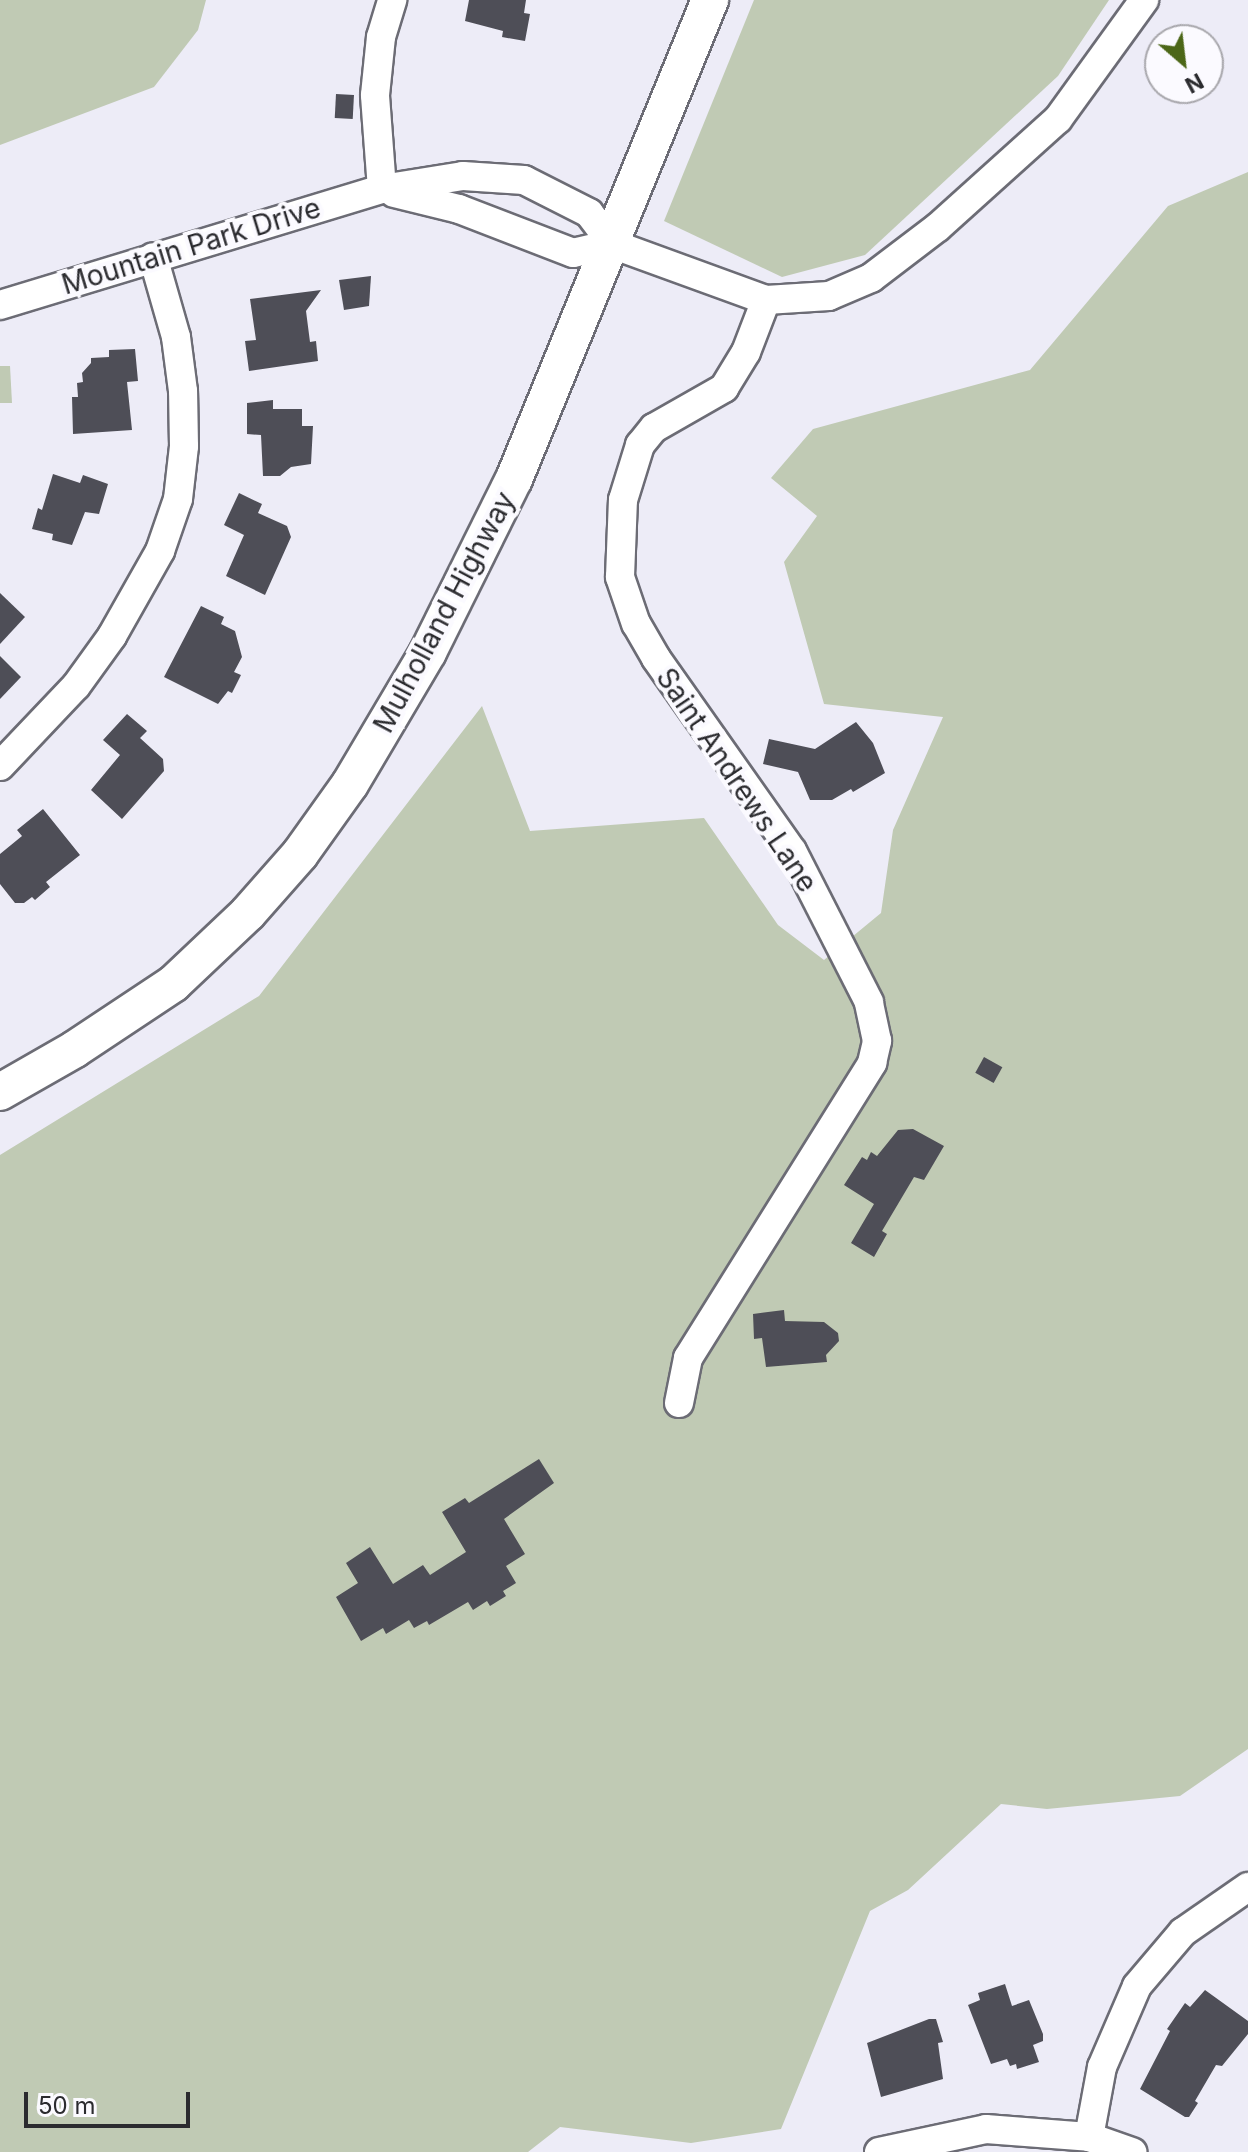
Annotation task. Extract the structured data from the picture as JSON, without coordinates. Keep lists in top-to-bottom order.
{
  "streets": {
    "main road": ["Mulholland Highway"],
    "street": ["Mountain Park Drive", "Saint Andrews Lane"]
  },
  "crossings": [
    ["Mountain Park Drive", "Mulholland Highway"]
  ],
  "scale_bar": "50 m",
  "north": "bottom right"
}
